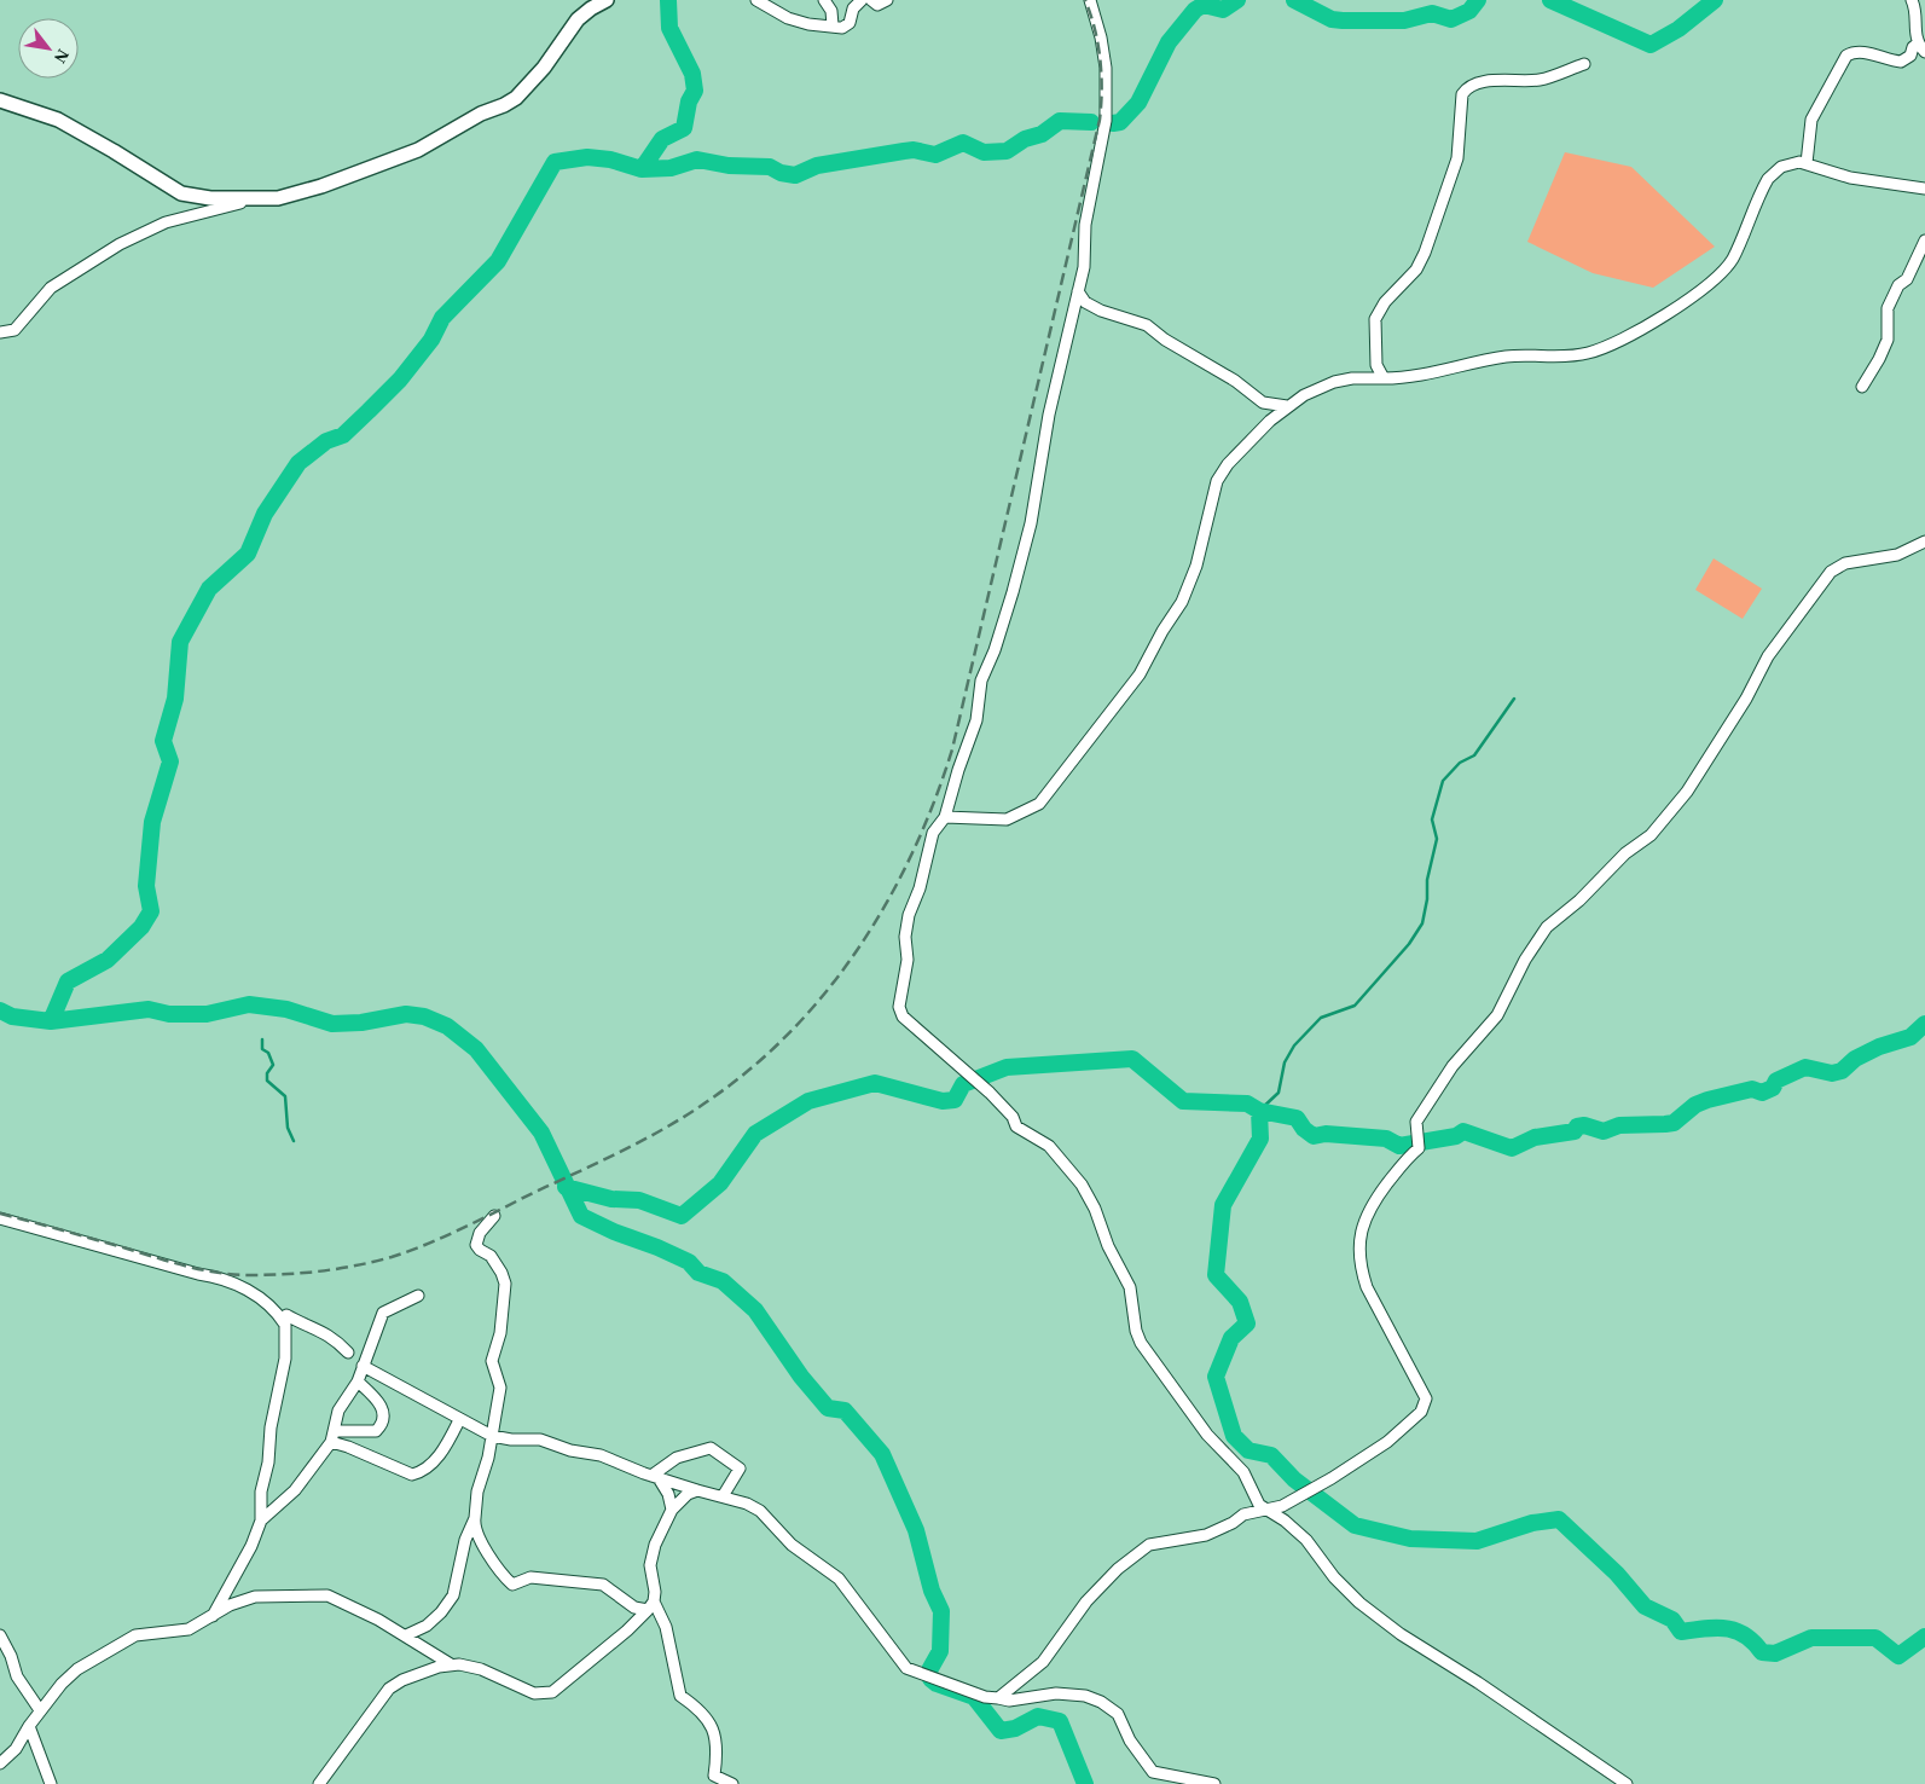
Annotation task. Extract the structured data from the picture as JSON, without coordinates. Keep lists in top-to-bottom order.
{
  "north": "bottom right"
}
